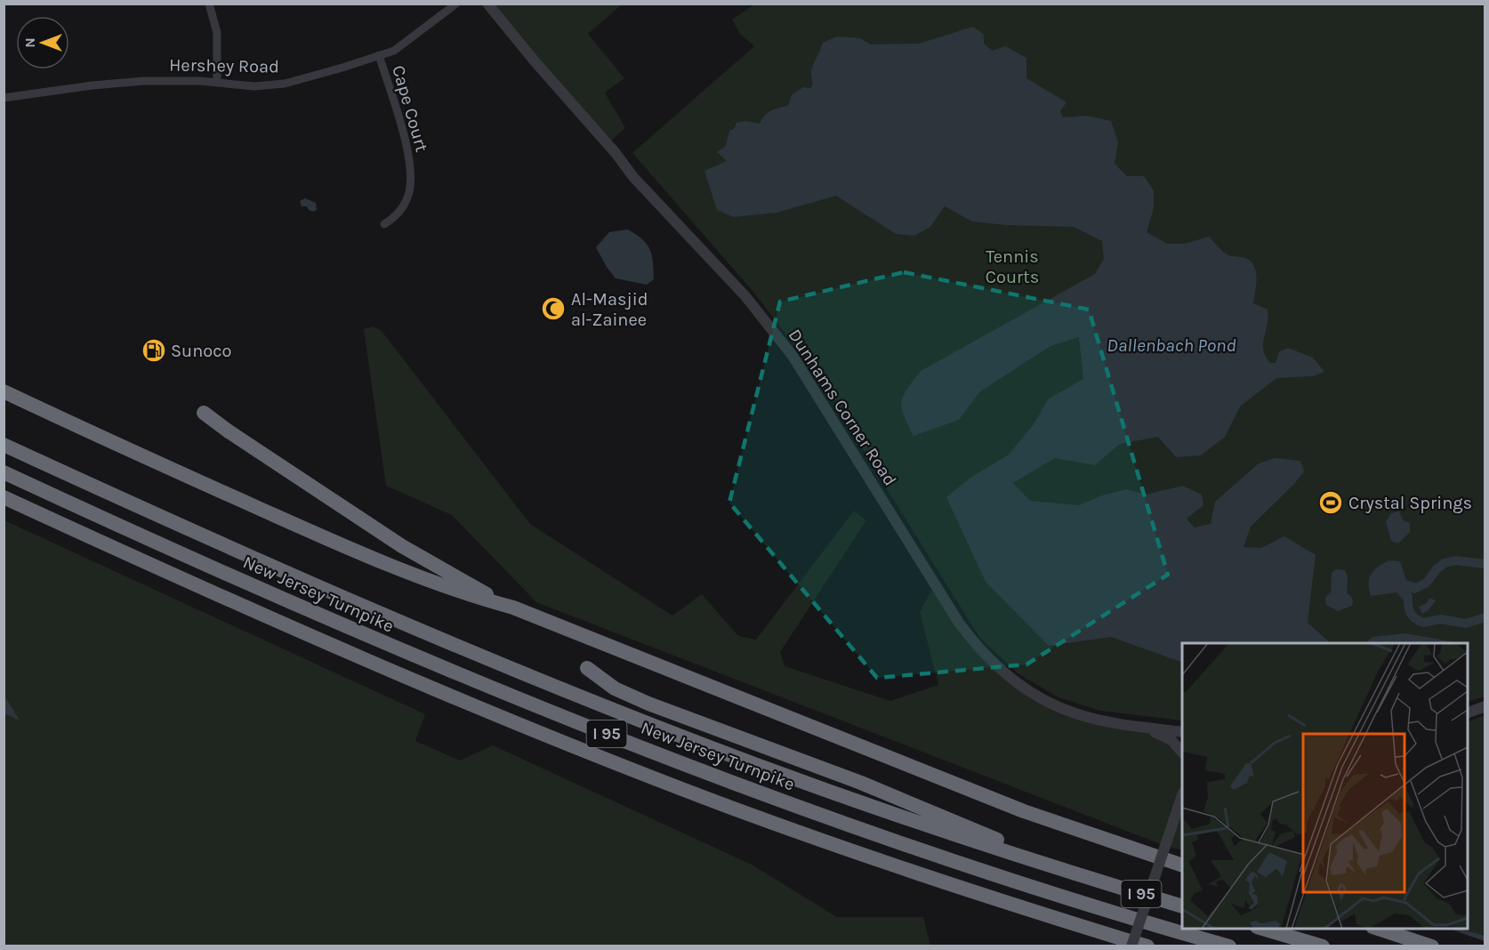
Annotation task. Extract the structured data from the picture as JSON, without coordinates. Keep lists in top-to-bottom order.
{
  "streets": {
    "highway": ["New Jersey Turnpike", "I 95"],
    "street": ["Hershey Road", "Cape Court", "Dunhams Corner Road"]
  },
  "crossings": [
    ["Hershey Road", "Cape Court"]
  ],
  "water": ["Dallenbach Pond"],
  "parks": ["Tennis Courts"],
  "places": {
    "mosque": ["Al-Masjid al-Zainee"],
    "fuel station": ["Sunoco"],
    "sports": ["Crystal Springs"]
  },
  "north": "left"
}
